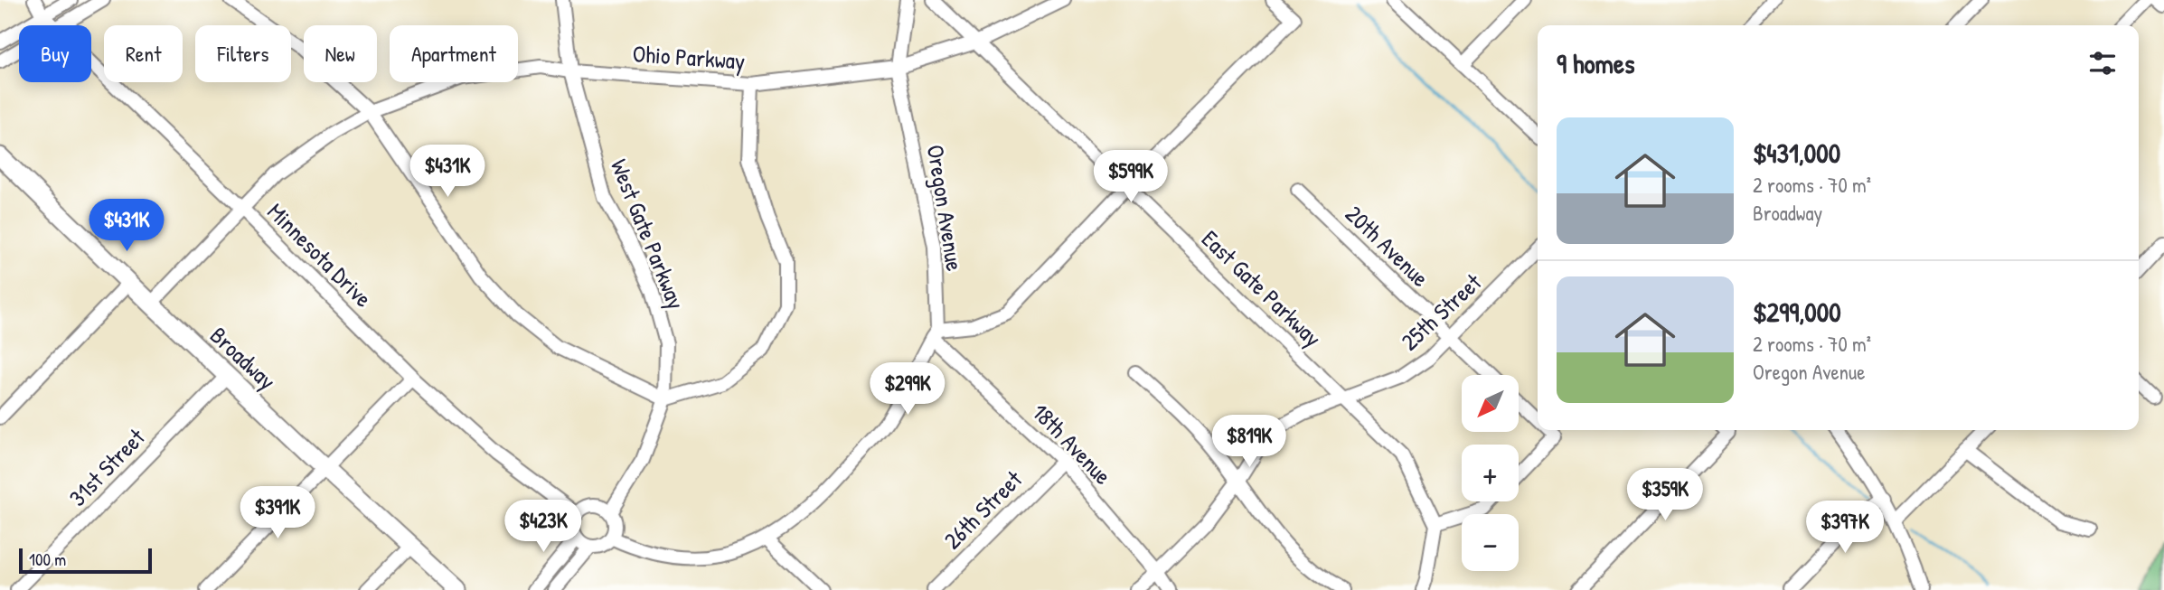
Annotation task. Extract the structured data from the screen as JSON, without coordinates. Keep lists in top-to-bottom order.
{
  "streets": {
    "main road": ["Broadway"],
    "street": [
      "Ohio Parkway",
      "Oregon Avenue",
      "West Gate Parkway",
      "20th Avenue",
      "Minnesota Drive",
      "East Gate Parkway",
      "25th Street",
      "18th Avenue",
      "31st Street",
      "26th Street"
    ]
  },
  "crossings": [
    ["Ohio Parkway", "Oregon Avenue"],
    ["Ohio Parkway", "West Gate Parkway"],
    ["Ohio Parkway", "Minnesota Drive"],
    ["Ohio Parkway", "East Gate Parkway"],
    ["Ohio Parkway", "Broadway"],
    ["Oregon Avenue", "18th Avenue"],
    ["West Gate Parkway", "Minnesota Drive"],
    ["20th Avenue", "25th Street"],
    ["East Gate Parkway", "25th Street"],
    ["25th Street", "18th Avenue"],
    ["Broadway", "31st Street"],
    ["18th Avenue", "26th Street"]
  ],
  "scale_bar": "100 m",
  "north": "bottom left",
  "page": {
    "chip": [
      "Buy",
      "Rent",
      "Filters",
      "New",
      "Apartment"
    ],
    "heading": "9 homes",
    "list": [
      {
        "name": "$431,000",
        "note": "2 rooms · 70 m² · Broadway"
      },
      {
        "name": "$299,000",
        "note": "2 rooms · 70 m² · Oregon Avenue"
      }
    ],
    "price": [
      "$431K",
      "$599K",
      "$431K",
      "$299K",
      "$819K",
      "$359K",
      "$391K",
      "$423K",
      "$397K"
    ],
    "map_buttons": ["+", "−"],
    "scale": "100 m"
  }
}
